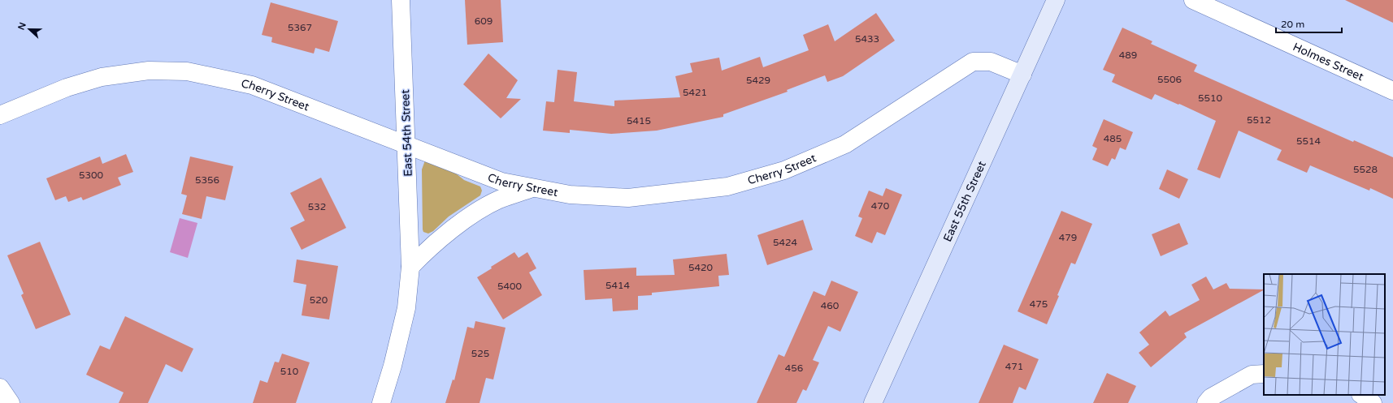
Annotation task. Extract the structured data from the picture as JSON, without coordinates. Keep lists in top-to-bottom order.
{
  "streets": {
    "main road": ["East 55th Street"],
    "street": ["Holmes Street", "Cherry Street", "East 54th Street"]
  },
  "crossings": [
    ["Cherry Street", "East 54th Street"],
    ["Cherry Street", "East 55th Street"]
  ],
  "house_numbers": [
    "609",
    "5367",
    "5433",
    "489",
    "5506",
    "5429",
    "5421",
    "5510",
    "5512",
    "5415",
    "485",
    "5514",
    "5528",
    "5300",
    "5356",
    "470",
    "532",
    "479",
    "5424",
    "5420",
    "5414",
    "5400",
    "520",
    "475",
    "460",
    "525",
    "471",
    "456",
    "510"
  ],
  "scale_bar": "20 m",
  "north": "left"
}
